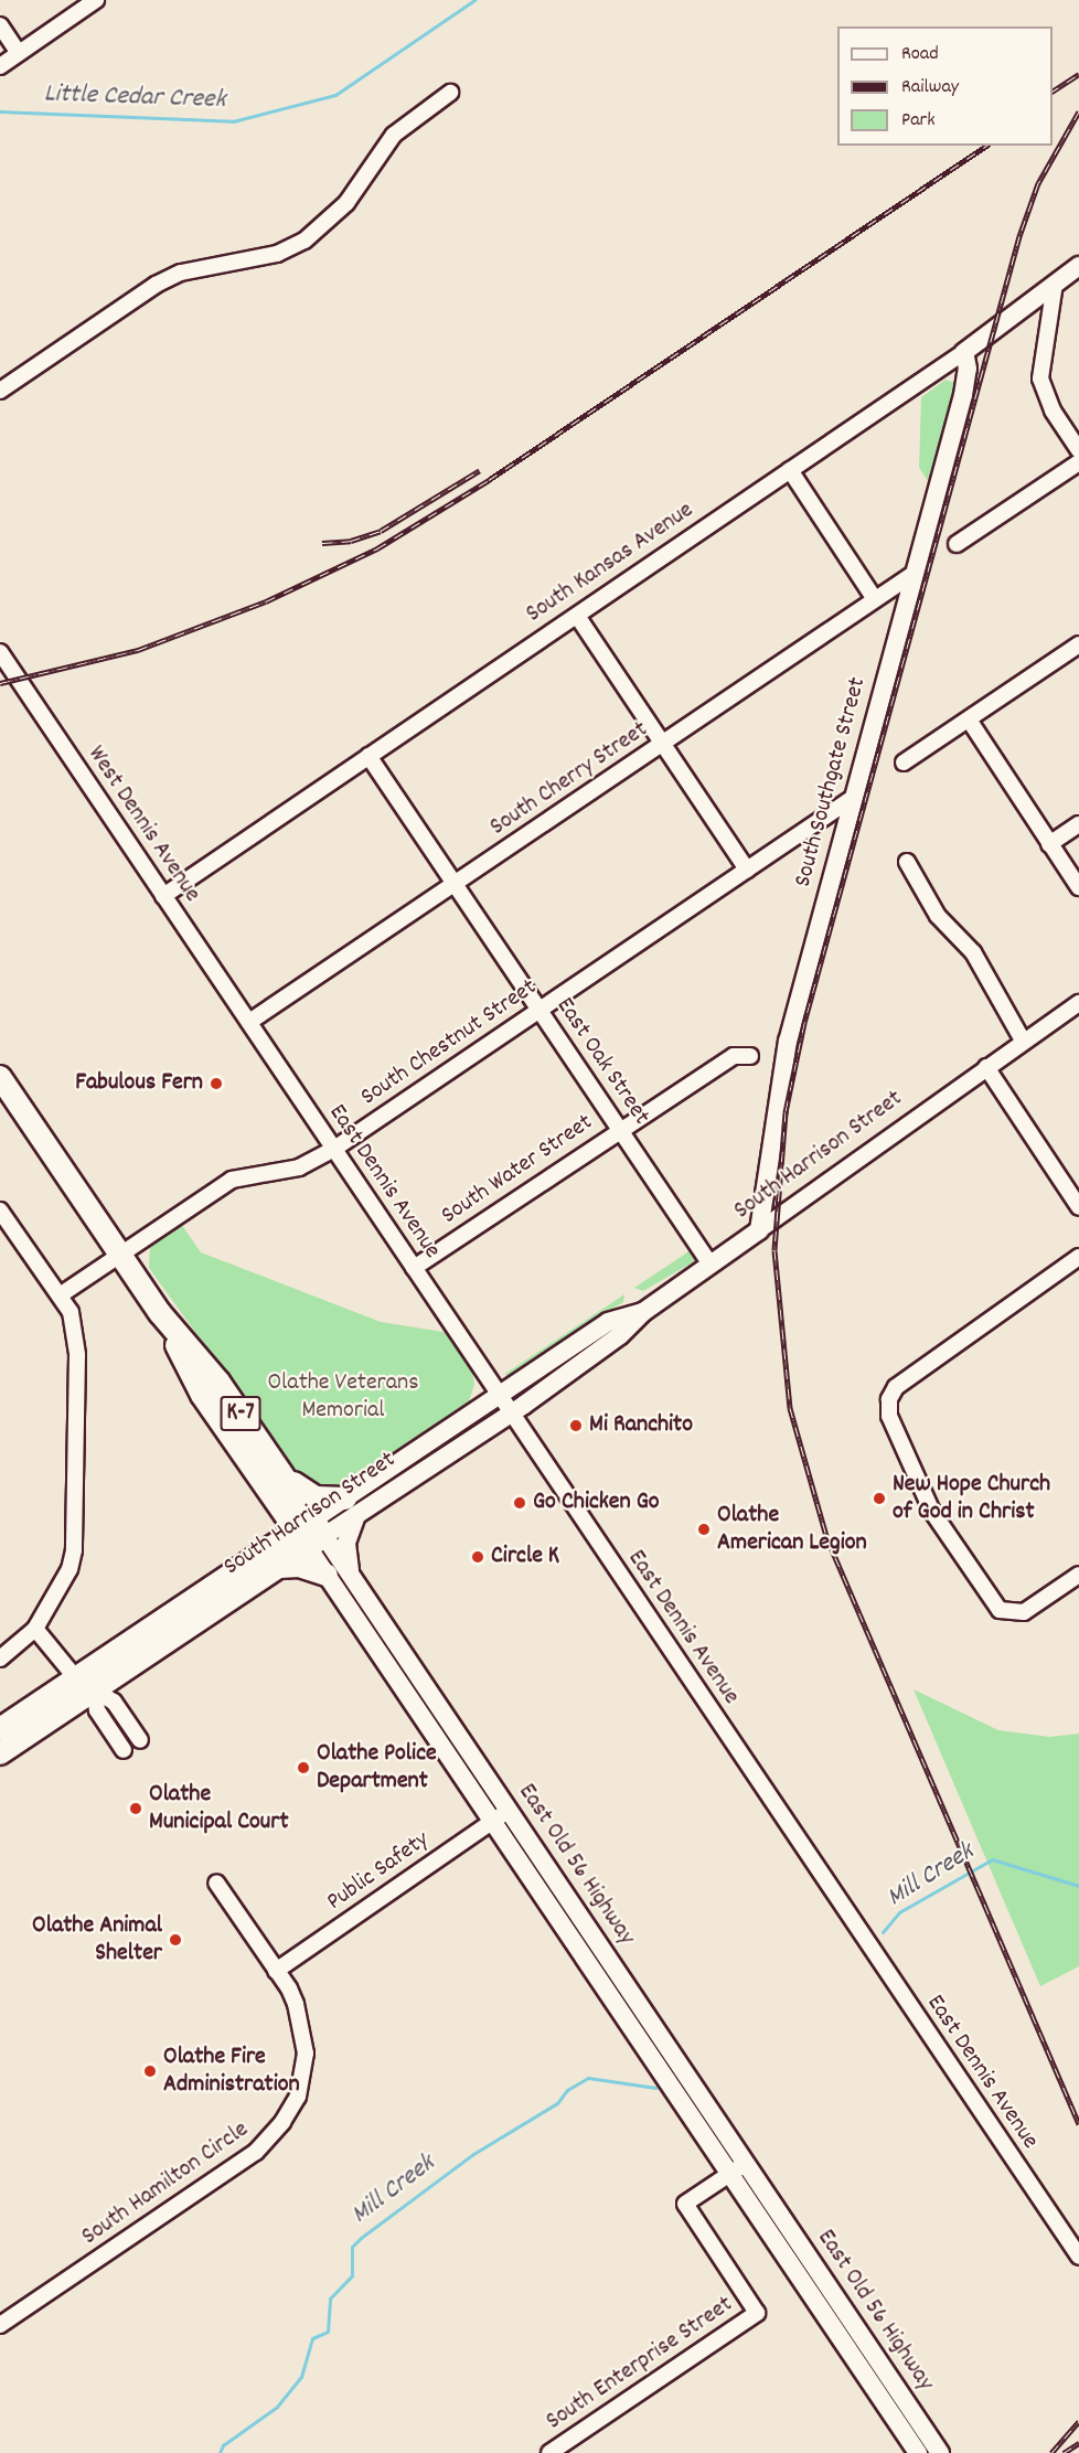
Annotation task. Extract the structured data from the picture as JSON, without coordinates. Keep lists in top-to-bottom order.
{
  "streets": {
    "highway": ["South Harrison Street", "K-7", "East Old 56 Highway"],
    "main road": ["South Kansas Avenue", "South Southgate Street"],
    "street": [
      "South Cherry Street",
      "West Dennis Avenue",
      "South Chestnut Street",
      "East Oak Street",
      "South Water Street",
      "East Dennis Avenue",
      "Public Safety",
      "South Hamilton Circle",
      "South Enterprise Street"
    ]
  },
  "crossings": [
    ["South Kansas Avenue", "South Southgate Street"],
    ["South Kansas Avenue", "West Dennis Avenue"],
    ["South Kansas Avenue", "East Oak Street"],
    ["South Cherry Street", "South Southgate Street"],
    ["South Cherry Street", "West Dennis Avenue"],
    ["South Cherry Street", "East Oak Street"],
    ["South Cherry Street", "East Dennis Avenue"],
    ["South Southgate Street", "South Chestnut Street"],
    ["South Southgate Street", "South Harrison Street"],
    ["West Dennis Avenue", "East Dennis Avenue"],
    ["South Chestnut Street", "East Oak Street"],
    ["South Chestnut Street", "East Dennis Avenue"],
    ["South Chestnut Street", "K-7"],
    ["South Chestnut Street", "East Old 56 Highway"],
    ["East Oak Street", "South Harrison Street"],
    ["East Oak Street", "South Water Street"],
    ["South Harrison Street", "East Dennis Avenue"],
    ["South Harrison Street", "East Old 56 Highway"],
    ["South Water Street", "East Dennis Avenue"],
    ["K-7", "East Old 56 Highway"],
    ["East Old 56 Highway", "Public Safety"],
    ["East Old 56 Highway", "South Enterprise Street"],
    ["Public Safety", "South Hamilton Circle"]
  ],
  "water": ["Little Cedar Creek", "Mill Creek"],
  "parks": ["Olathe Veterans Memorial"],
  "places": [
    "Fabulous Fern",
    "Mi Ranchito",
    "New Hope Church of God in Christ",
    "Go Chicken Go",
    "Olathe American Legion",
    "Circle K",
    "Olathe Police Department",
    "Olathe Municipal Court",
    "Olathe Animal Shelter",
    "Olathe Fire Administration"
  ],
  "legend": ["Road", "Railway", "Park"]
}
